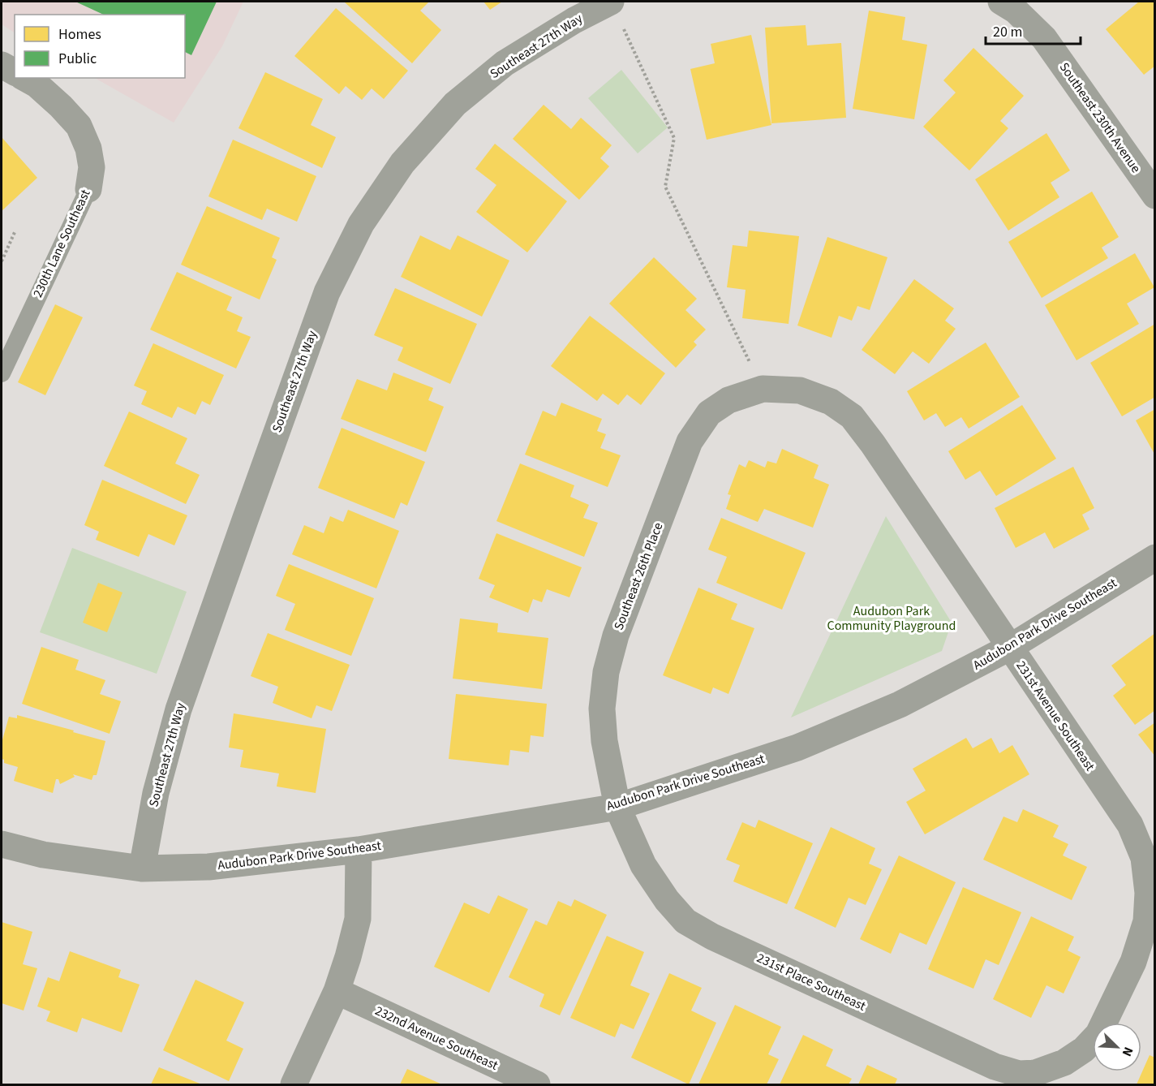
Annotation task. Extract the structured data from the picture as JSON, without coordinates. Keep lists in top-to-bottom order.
{
  "streets": {
    "street": [
      "Southeast 27th Way",
      "Southeast 230th Avenue",
      "230th Lane Southeast",
      "Southeast 26th Place",
      "Audubon Park Drive Southeast",
      "231st Avenue Southeast",
      "231st Place Southeast",
      "232nd Avenue Southeast"
    ]
  },
  "crossings": [
    ["Southeast 27th Way", "Audubon Park Drive Southeast"],
    ["Southeast 26th Place", "Audubon Park Drive Southeast"],
    ["Southeast 26th Place", "231st Avenue Southeast"],
    ["Southeast 26th Place", "231st Place Southeast"],
    ["Audubon Park Drive Southeast", "231st Avenue Southeast"],
    ["Audubon Park Drive Southeast", "231st Place Southeast"],
    ["231st Avenue Southeast", "231st Place Southeast"]
  ],
  "parks": ["Audubon Park Community Playground"],
  "legend": ["Homes", "Public"],
  "scale_bar": "20 m",
  "north": "bottom right"
}
